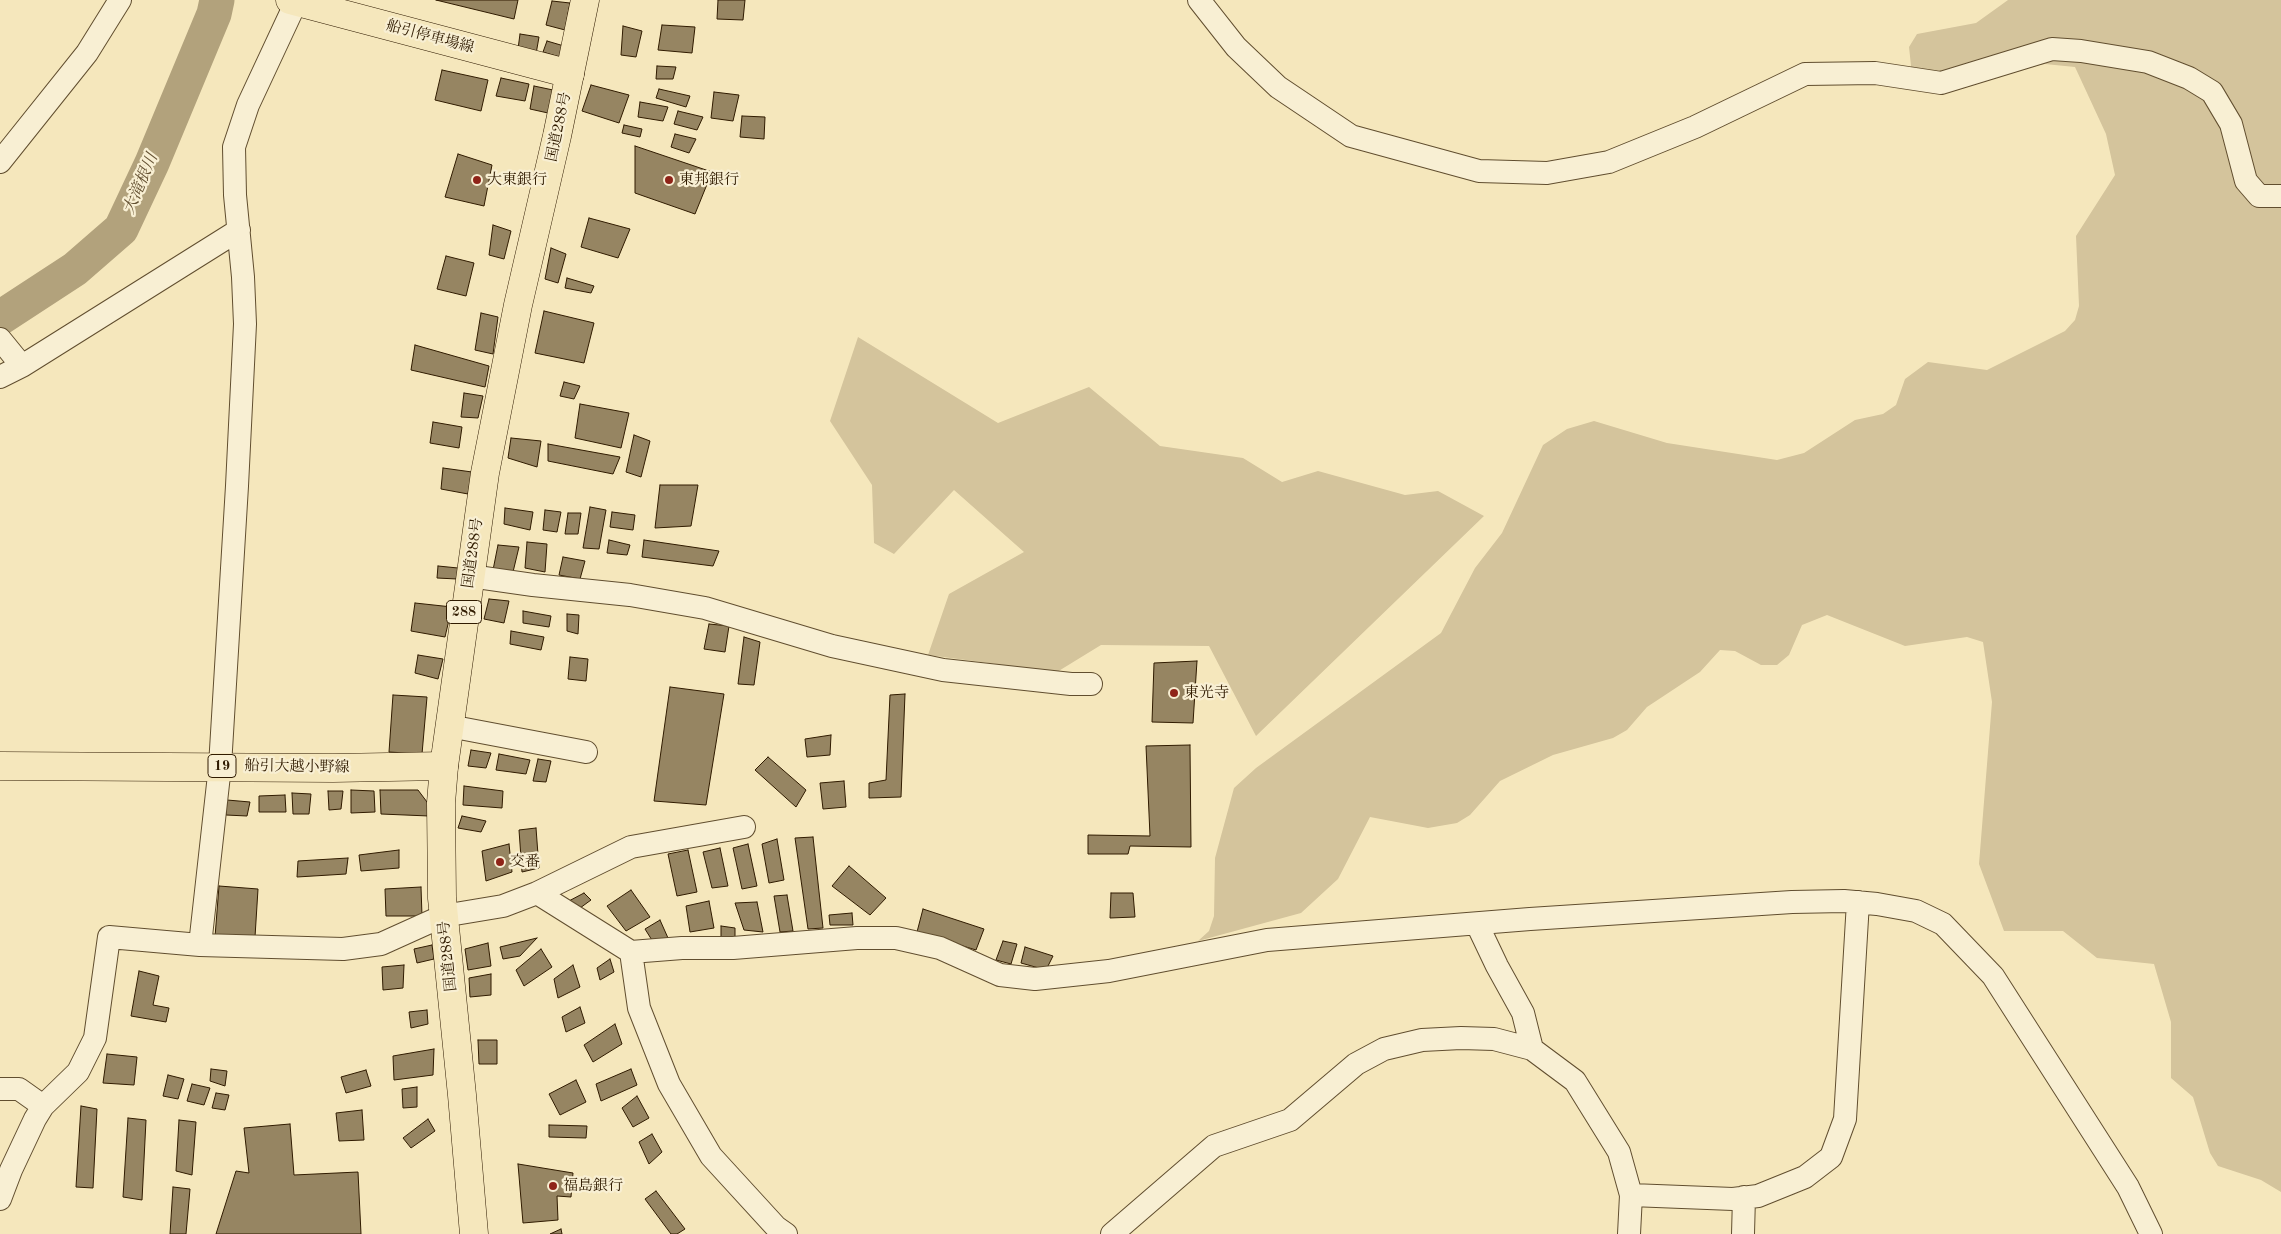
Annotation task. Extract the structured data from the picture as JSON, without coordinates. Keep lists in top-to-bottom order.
{
  "streets": {
    "main road": [
      "船引停車場線",
      "国道288号",
      "288",
      "19",
      "船引大越小野線"
    ]
  },
  "crossings": [
    ["船引停車場線", "国道288号"],
    ["国道288号", "船引大越小野線"]
  ],
  "water": ["大滝根川"],
  "places": [
    "大東銀行",
    "東邦銀行",
    "東光寺",
    "交番",
    "福島銀行"
  ]
}
